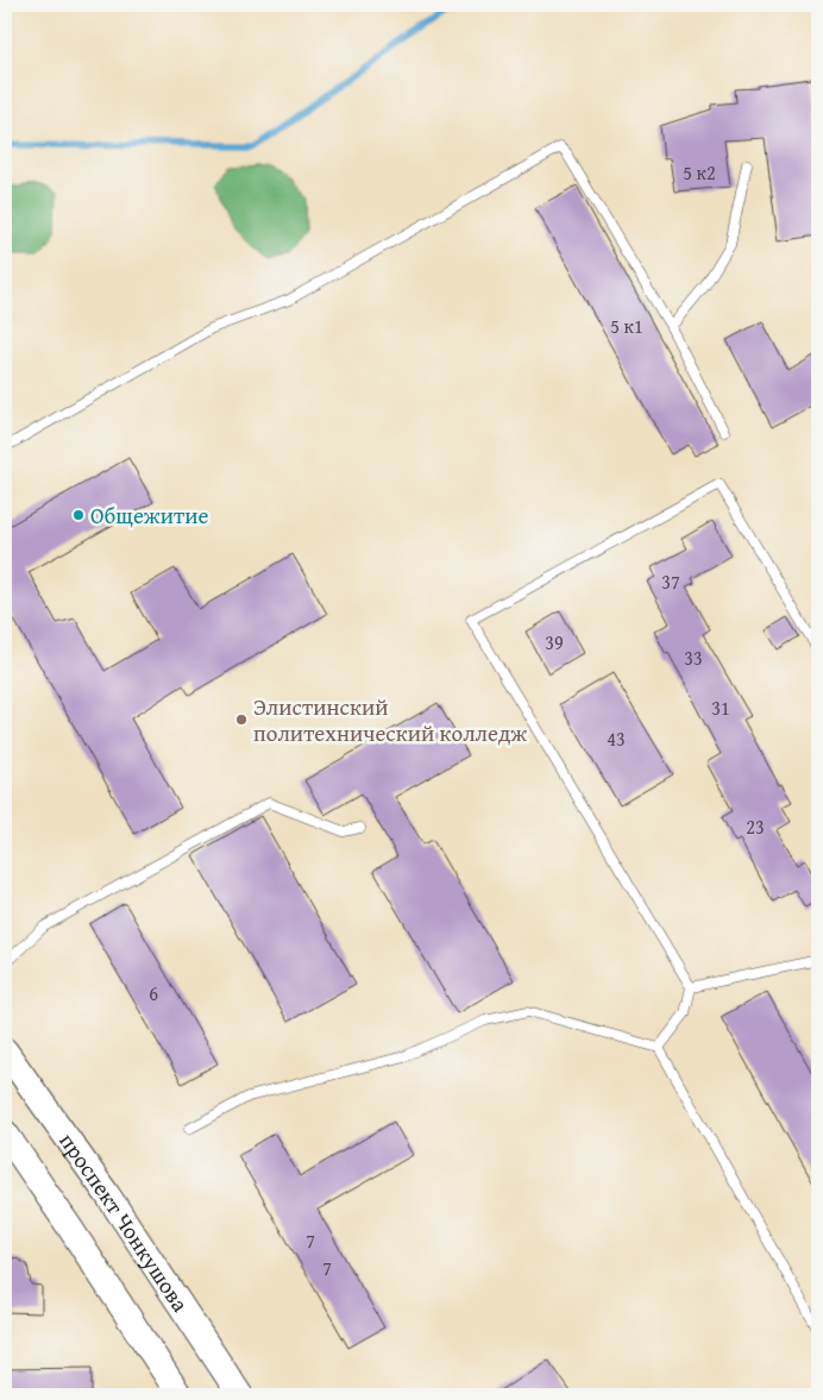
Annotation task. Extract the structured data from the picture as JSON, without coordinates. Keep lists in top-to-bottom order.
{
  "streets": {
    "main road": ["проспект Чонкушова"]
  },
  "places": ["Общежитие", "Элистинский политехнический колледж"],
  "house_numbers": [
    "5 к2",
    "5 к1",
    "37",
    "39",
    "33",
    "31",
    "43",
    "23",
    "6",
    "7",
    "7"
  ]
}
